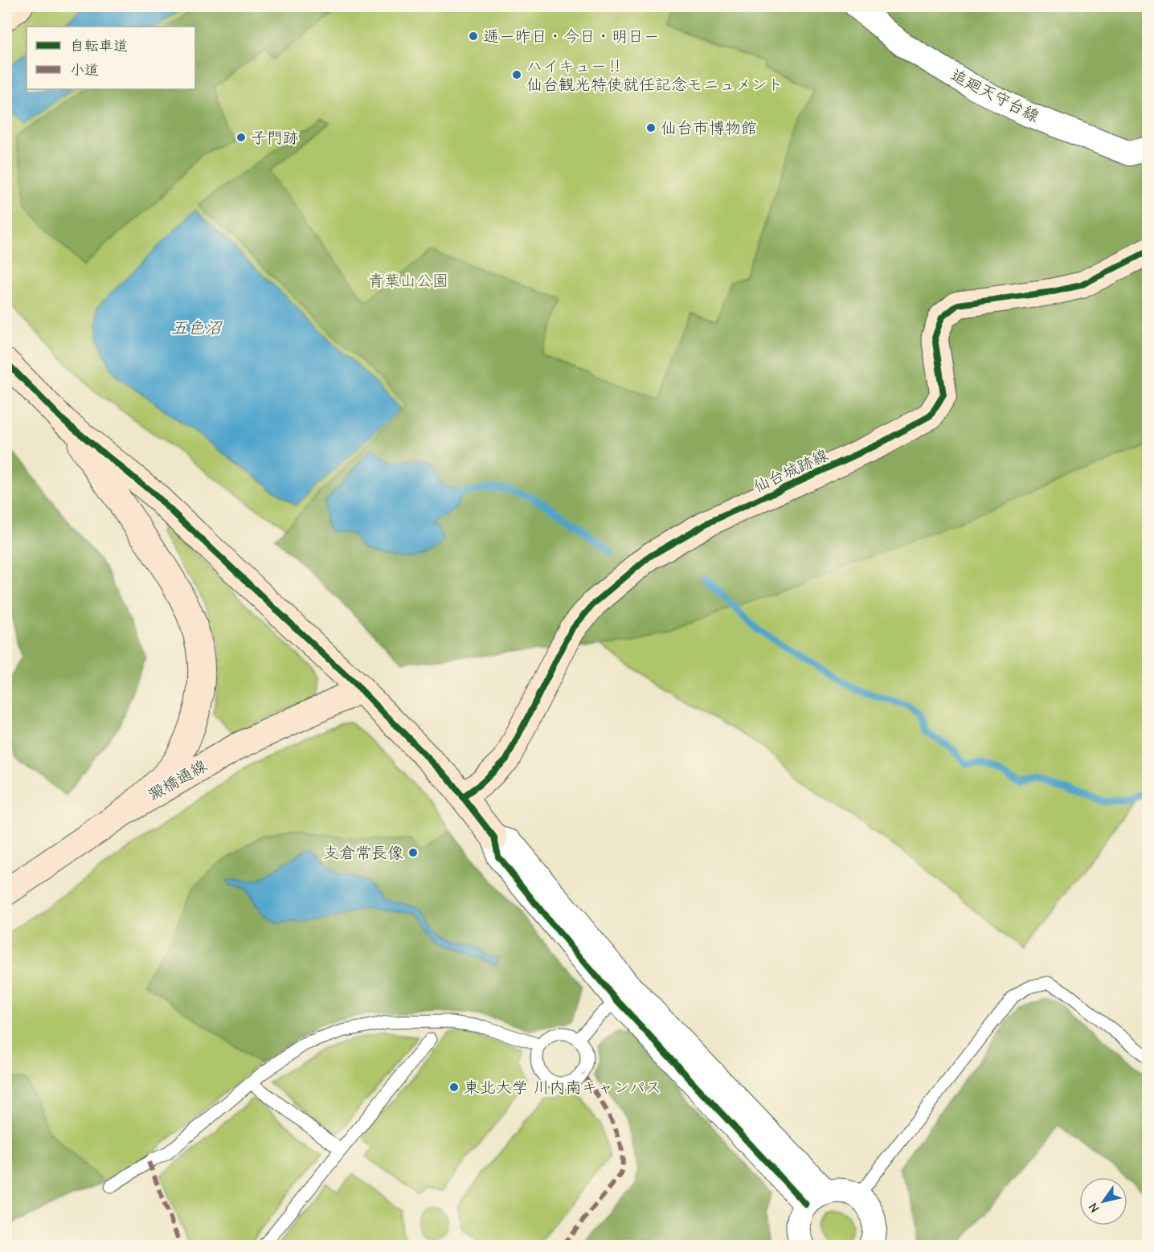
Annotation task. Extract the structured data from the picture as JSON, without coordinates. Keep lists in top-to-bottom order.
{
  "streets": {
    "street": ["追廻天守台線", "仙台城跡線", "澱橋通線"]
  },
  "water": ["五色沼"],
  "parks": ["青葉山公園"],
  "places": [
    "逓ー昨日・今日・明日ー",
    "ハイキュー‼ 仙台観光特使就任記念モニュメント",
    "仙台市博物館",
    "子門跡",
    "支倉常長像",
    "東北大学 川内南キャンパス"
  ],
  "legend": ["自転車道", "小道"],
  "north": "bottom left"
}
